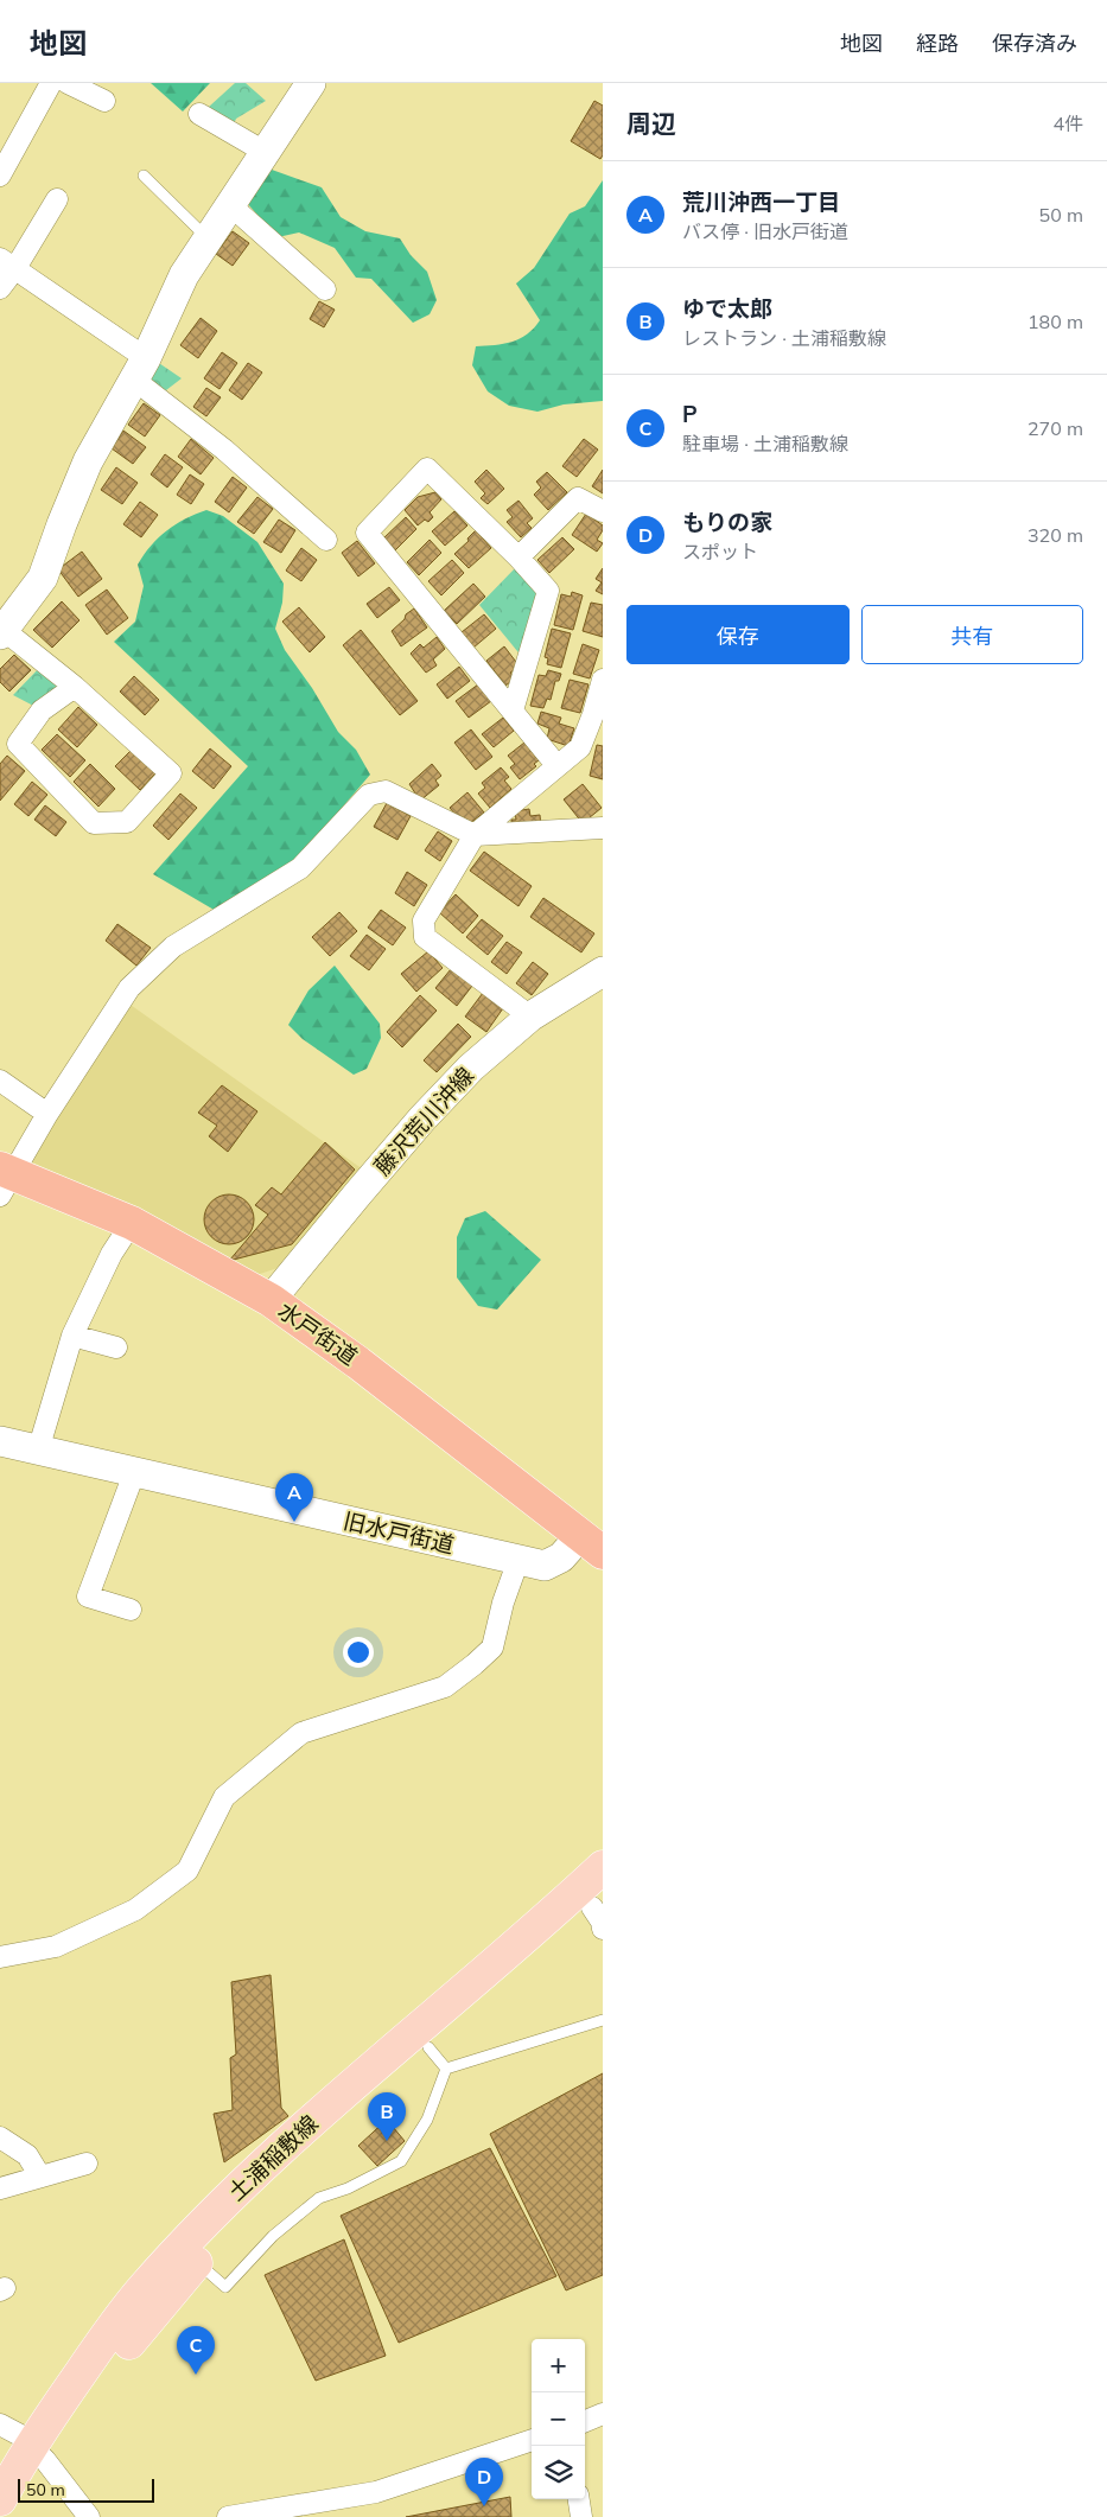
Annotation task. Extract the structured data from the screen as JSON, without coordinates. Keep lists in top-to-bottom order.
{
  "streets": {
    "highway": ["水戸街道"],
    "main road": ["土浦稲敷線"],
    "street": ["藤沢荒川沖線", "旧水戸街道"]
  },
  "crossings": [
    ["藤沢荒川沖線", "水戸街道"],
    ["水戸街道", "旧水戸街道"]
  ],
  "scale_bar": "50 m",
  "page": {
    "header": "地図",
    "nav": ["地図", "経路", "保存済み"],
    "heading": ["周辺", "4件"],
    "list": [
      {
        "mark": "A",
        "name": "荒川沖西一丁目",
        "note": "バス停 · 旧水戸街道",
        "value": "50 m"
      },
      {
        "mark": "B",
        "name": "ゆで太郎",
        "note": "レストラン · 土浦稲敷線",
        "value": "180 m"
      },
      {
        "mark": "C",
        "name": "P",
        "note": "駐車場 · 土浦稲敷線",
        "value": "270 m"
      },
      {
        "mark": "D",
        "name": "もりの家",
        "note": "スポット",
        "value": "320 m"
      }
    ],
    "buttons": ["保存", "共有"],
    "pins": [
      "A",
      "B",
      "C",
      "D"
    ],
    "map_buttons": ["+", "−"],
    "scale": "50 m"
  }
}
